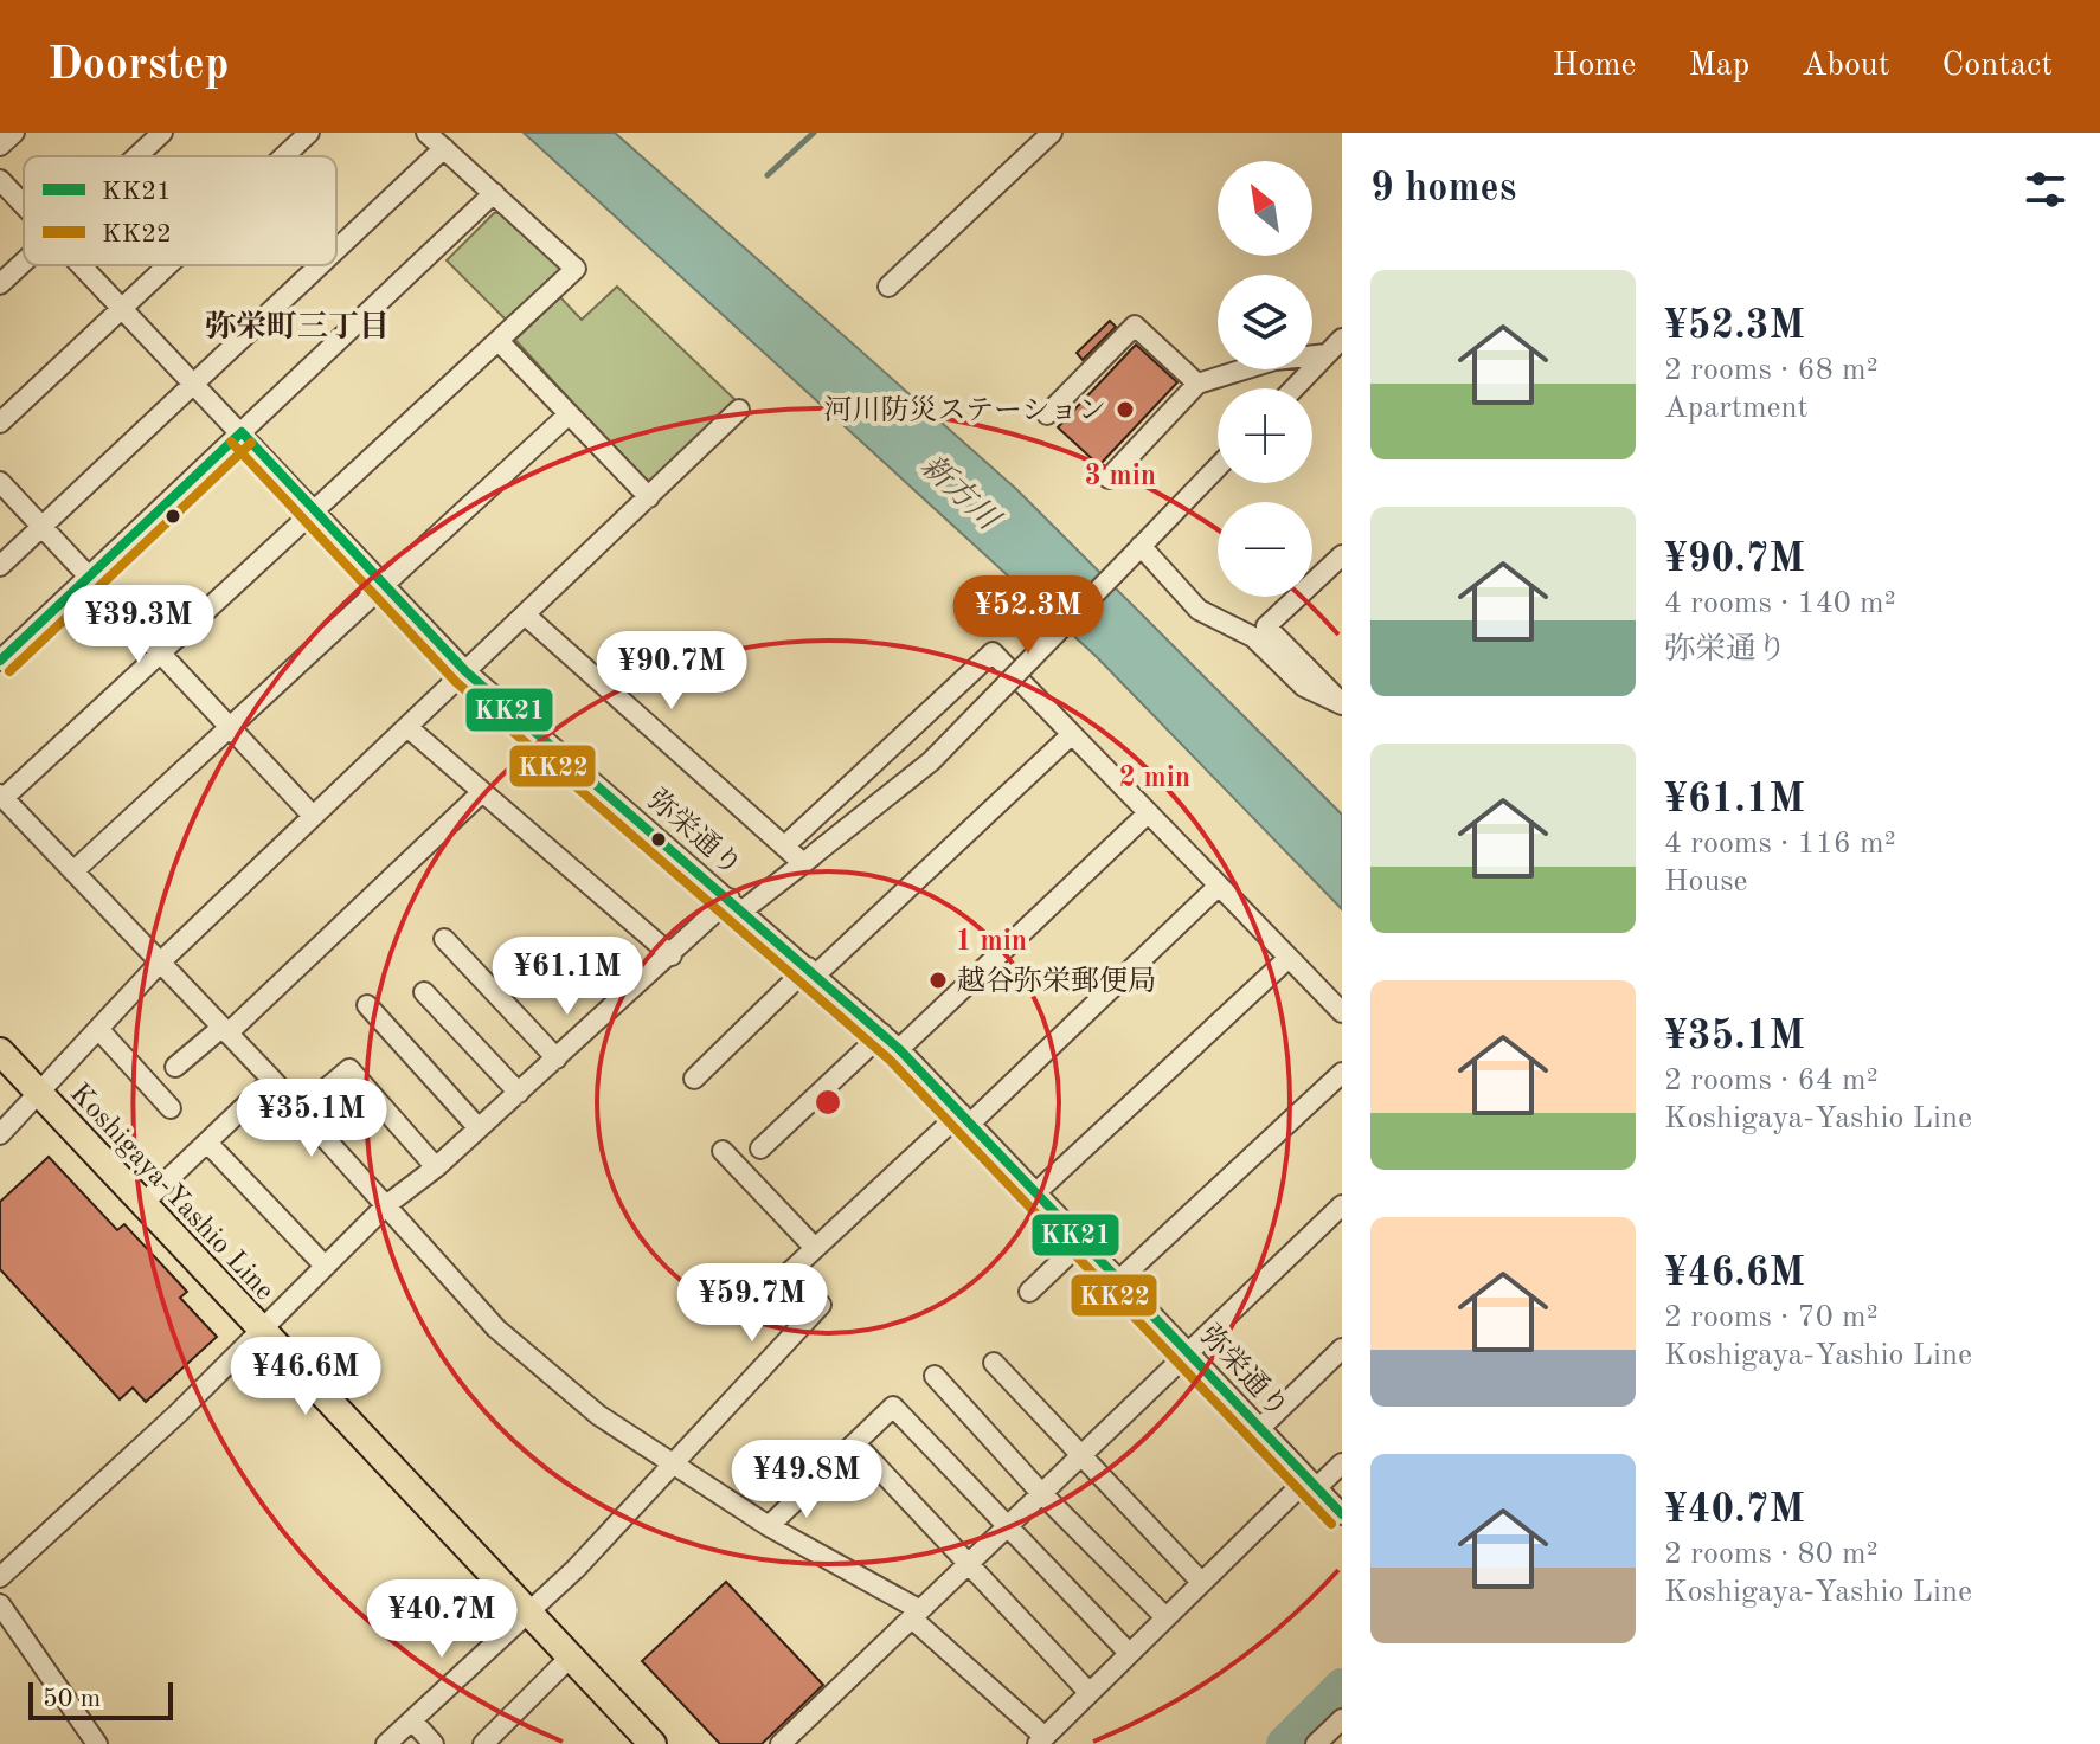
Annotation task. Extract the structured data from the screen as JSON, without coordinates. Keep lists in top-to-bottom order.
{
  "streets": {
    "main road": ["Koshigaya-Yashio Line"],
    "street": ["弥栄通り"]
  },
  "districts": ["弥栄町三丁目"],
  "water": ["新方川"],
  "places": ["河川防災ステーション", "越谷弥栄郵便局"],
  "lines": ["transit line KK21", "transit line KK22"],
  "legend": ["KK21", "KK22"],
  "scale_bar": "50 m",
  "north": "top left",
  "page": {
    "header": "Doorstep",
    "nav": [
      "Home",
      "Map",
      "About",
      "Contact"
    ],
    "heading": "9 homes",
    "map_buttons": ["+", "−"],
    "list": [
      {
        "name": "¥52.3M",
        "note": "2 rooms · 68 m² · Apartment"
      },
      {
        "name": "¥90.7M",
        "note": "4 rooms · 140 m² · 弥栄通り"
      },
      {
        "name": "¥61.1M",
        "note": "4 rooms · 116 m² · House"
      },
      {
        "name": "¥35.1M",
        "note": "2 rooms · 64 m² · Koshigaya-Yashio Line"
      },
      {
        "name": "¥46.6M",
        "note": "2 rooms · 70 m² · Koshigaya-Yashio Line"
      },
      {
        "name": "¥40.7M",
        "note": "2 rooms · 80 m² · Koshigaya-Yashio Line"
      }
    ],
    "price": [
      "¥52.3M",
      "¥39.3M",
      "¥90.7M",
      "¥61.1M",
      "¥35.1M",
      "¥59.7M",
      "¥46.6M",
      "¥49.8M",
      "¥40.7M"
    ],
    "scale": "50 m"
  },
  "rings": ["3 min", "2 min", "1 min"]
}
